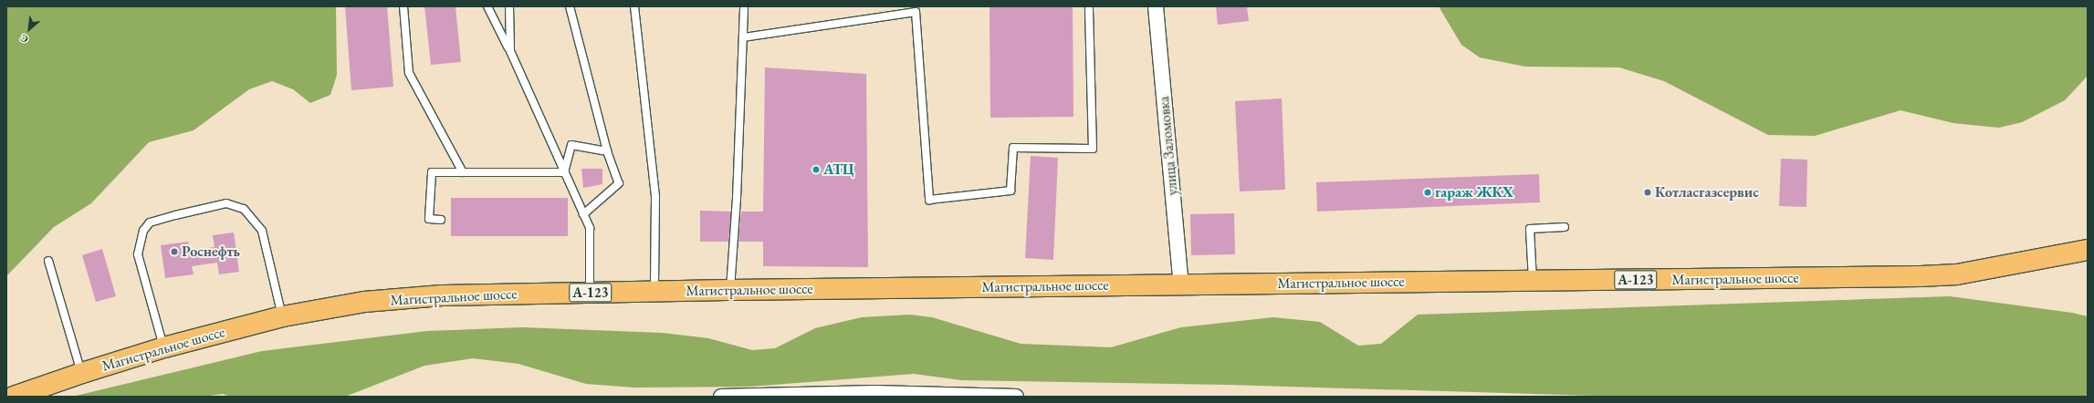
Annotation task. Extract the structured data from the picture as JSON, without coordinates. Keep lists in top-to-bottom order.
{
  "streets": {
    "main road": ["Магистральное шоссе", "А-123"],
    "street": ["улица Заломовка"]
  },
  "crossings": [
    ["улица Заломовка", "Магистральное шоссе"]
  ],
  "places": [
    "АТЦ",
    "гараж ЖКХ",
    "Котласгазсервис",
    "Роснефть"
  ],
  "north": "bottom left"
}
